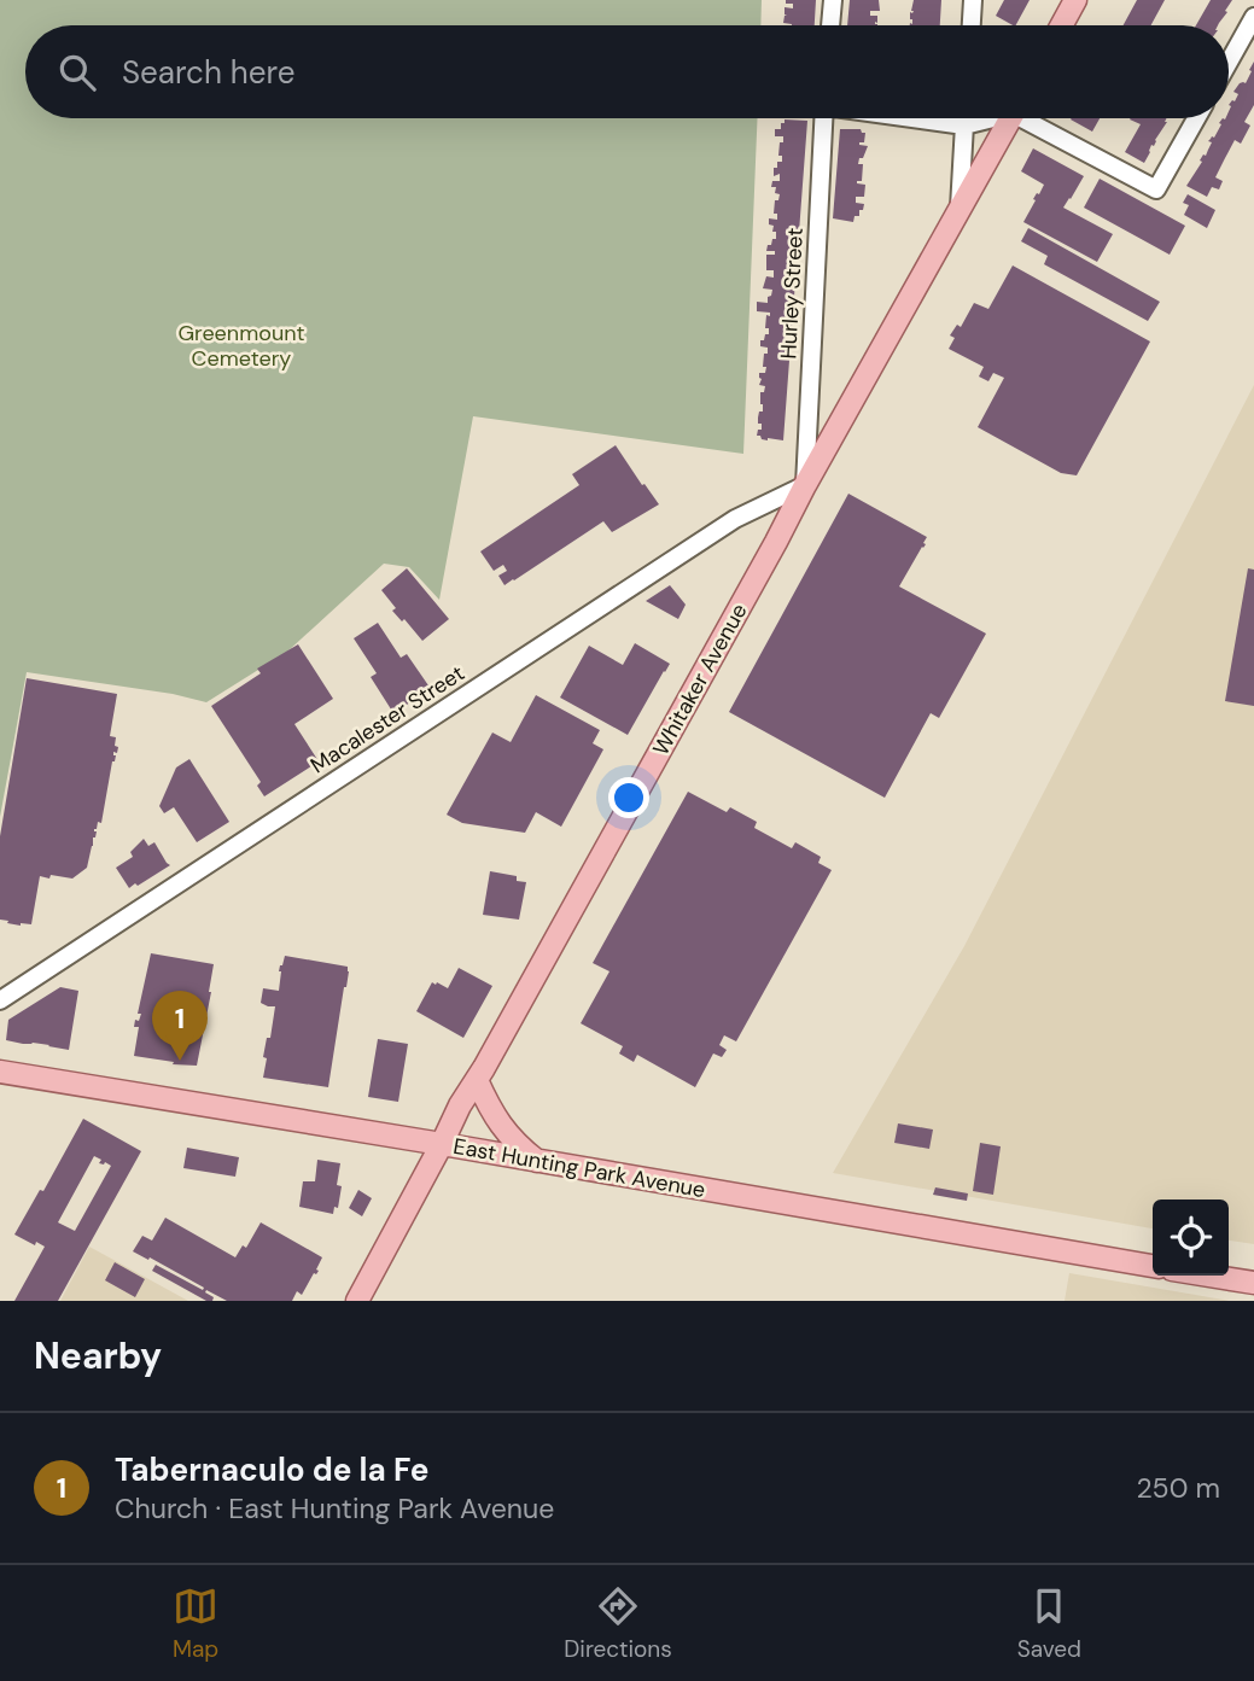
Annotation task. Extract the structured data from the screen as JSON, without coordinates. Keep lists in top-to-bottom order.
{
  "streets": {
    "main road": ["Whitaker Avenue", "East Hunting Park Avenue"],
    "street": ["Hurley Street", "Macalester Street"]
  },
  "crossings": [
    ["Hurley Street", "Whitaker Avenue"],
    ["Hurley Street", "Macalester Street"],
    ["Whitaker Avenue", "Macalester Street"],
    ["Whitaker Avenue", "East Hunting Park Avenue"]
  ],
  "parks": ["Greenmount Cemetery"],
  "page": {
    "search": "Search here",
    "pins": "1",
    "heading": "Nearby",
    "list": [
      {
        "mark": "1",
        "name": "Tabernaculo de la Fe",
        "note": "Church · East Hunting Park Avenue",
        "value": "250 m"
      }
    ],
    "nav": ["Map", "Directions", "Saved"]
  }
}
